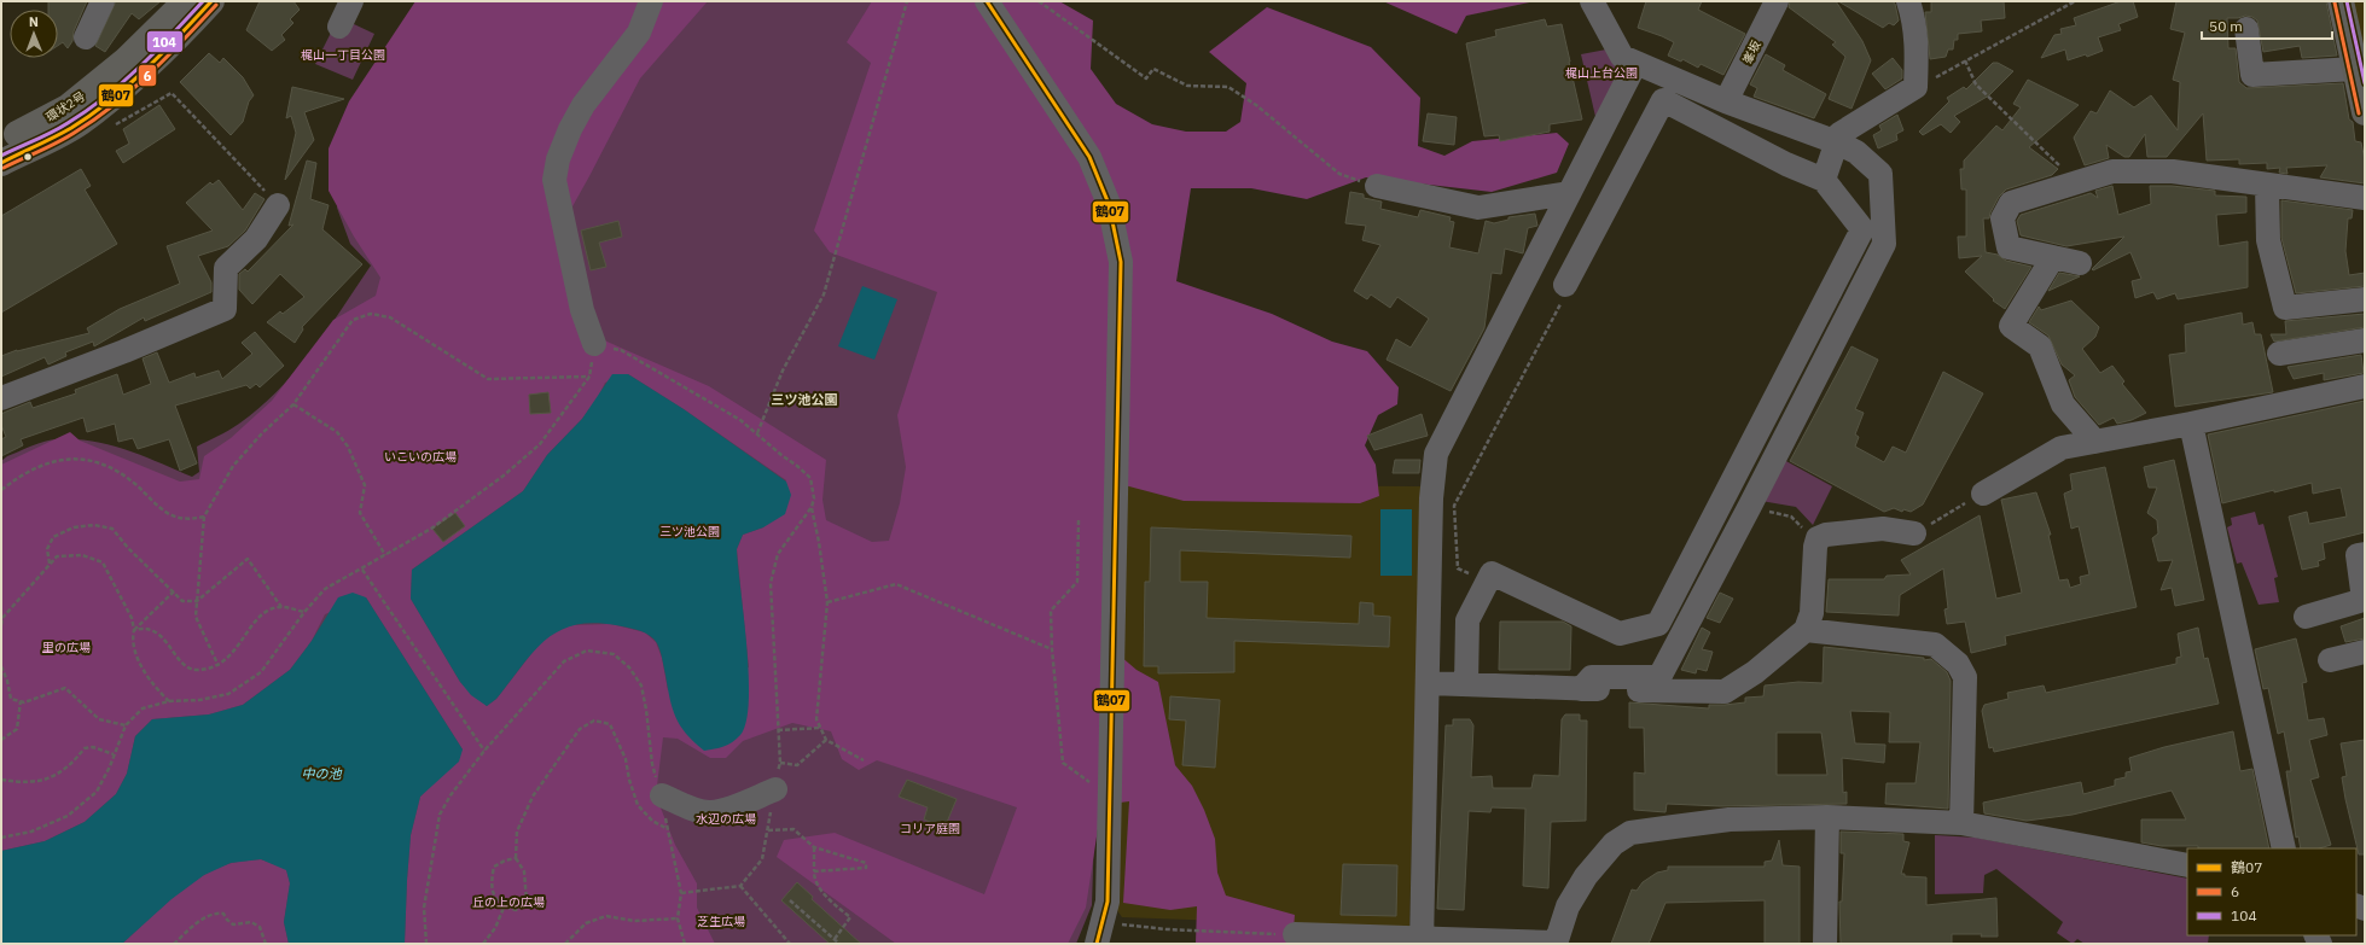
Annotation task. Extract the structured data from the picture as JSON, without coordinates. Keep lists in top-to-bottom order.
{
  "streets": {
    "main road": ["環状2号"],
    "street": ["峯坂"]
  },
  "districts": ["三ツ池公園"],
  "water": ["中の池"],
  "parks": [
    "梶山一丁目公園",
    "梶山上台公園",
    "いこいの広場",
    "三ツ池公園",
    "里の広場",
    "水辺の広場",
    "コリア庭園",
    "丘の上の広場",
    "芝生広場"
  ],
  "lines": ["transit line 鶴07", "transit line 104", "transit line 6"],
  "legend": ["鶴07", "6", "104"],
  "scale_bar": "50 m",
  "north": "top"
}
